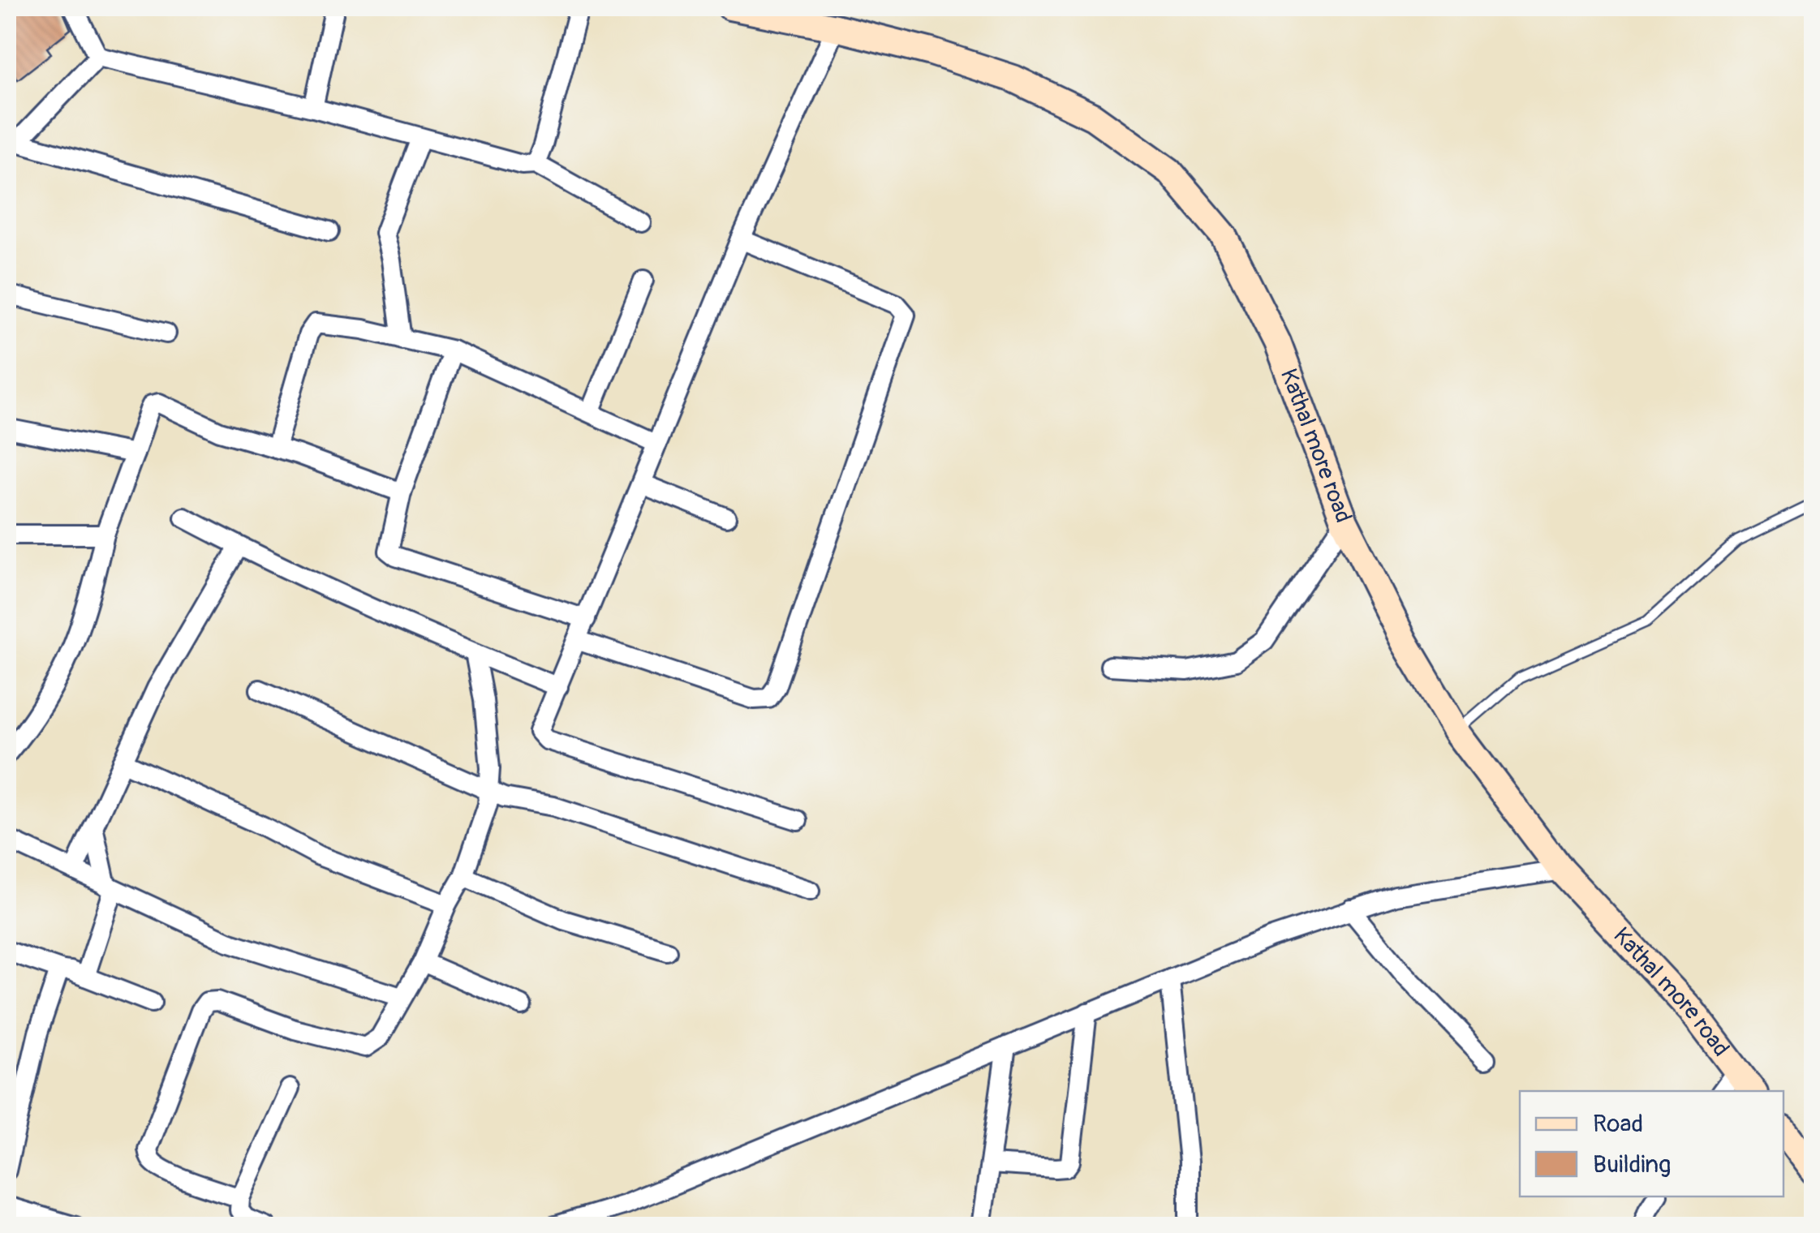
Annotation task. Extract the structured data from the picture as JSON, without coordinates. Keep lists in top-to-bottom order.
{
  "streets": {
    "main road": ["Kathal more road"]
  },
  "legend": ["Road", "Building"]
}
